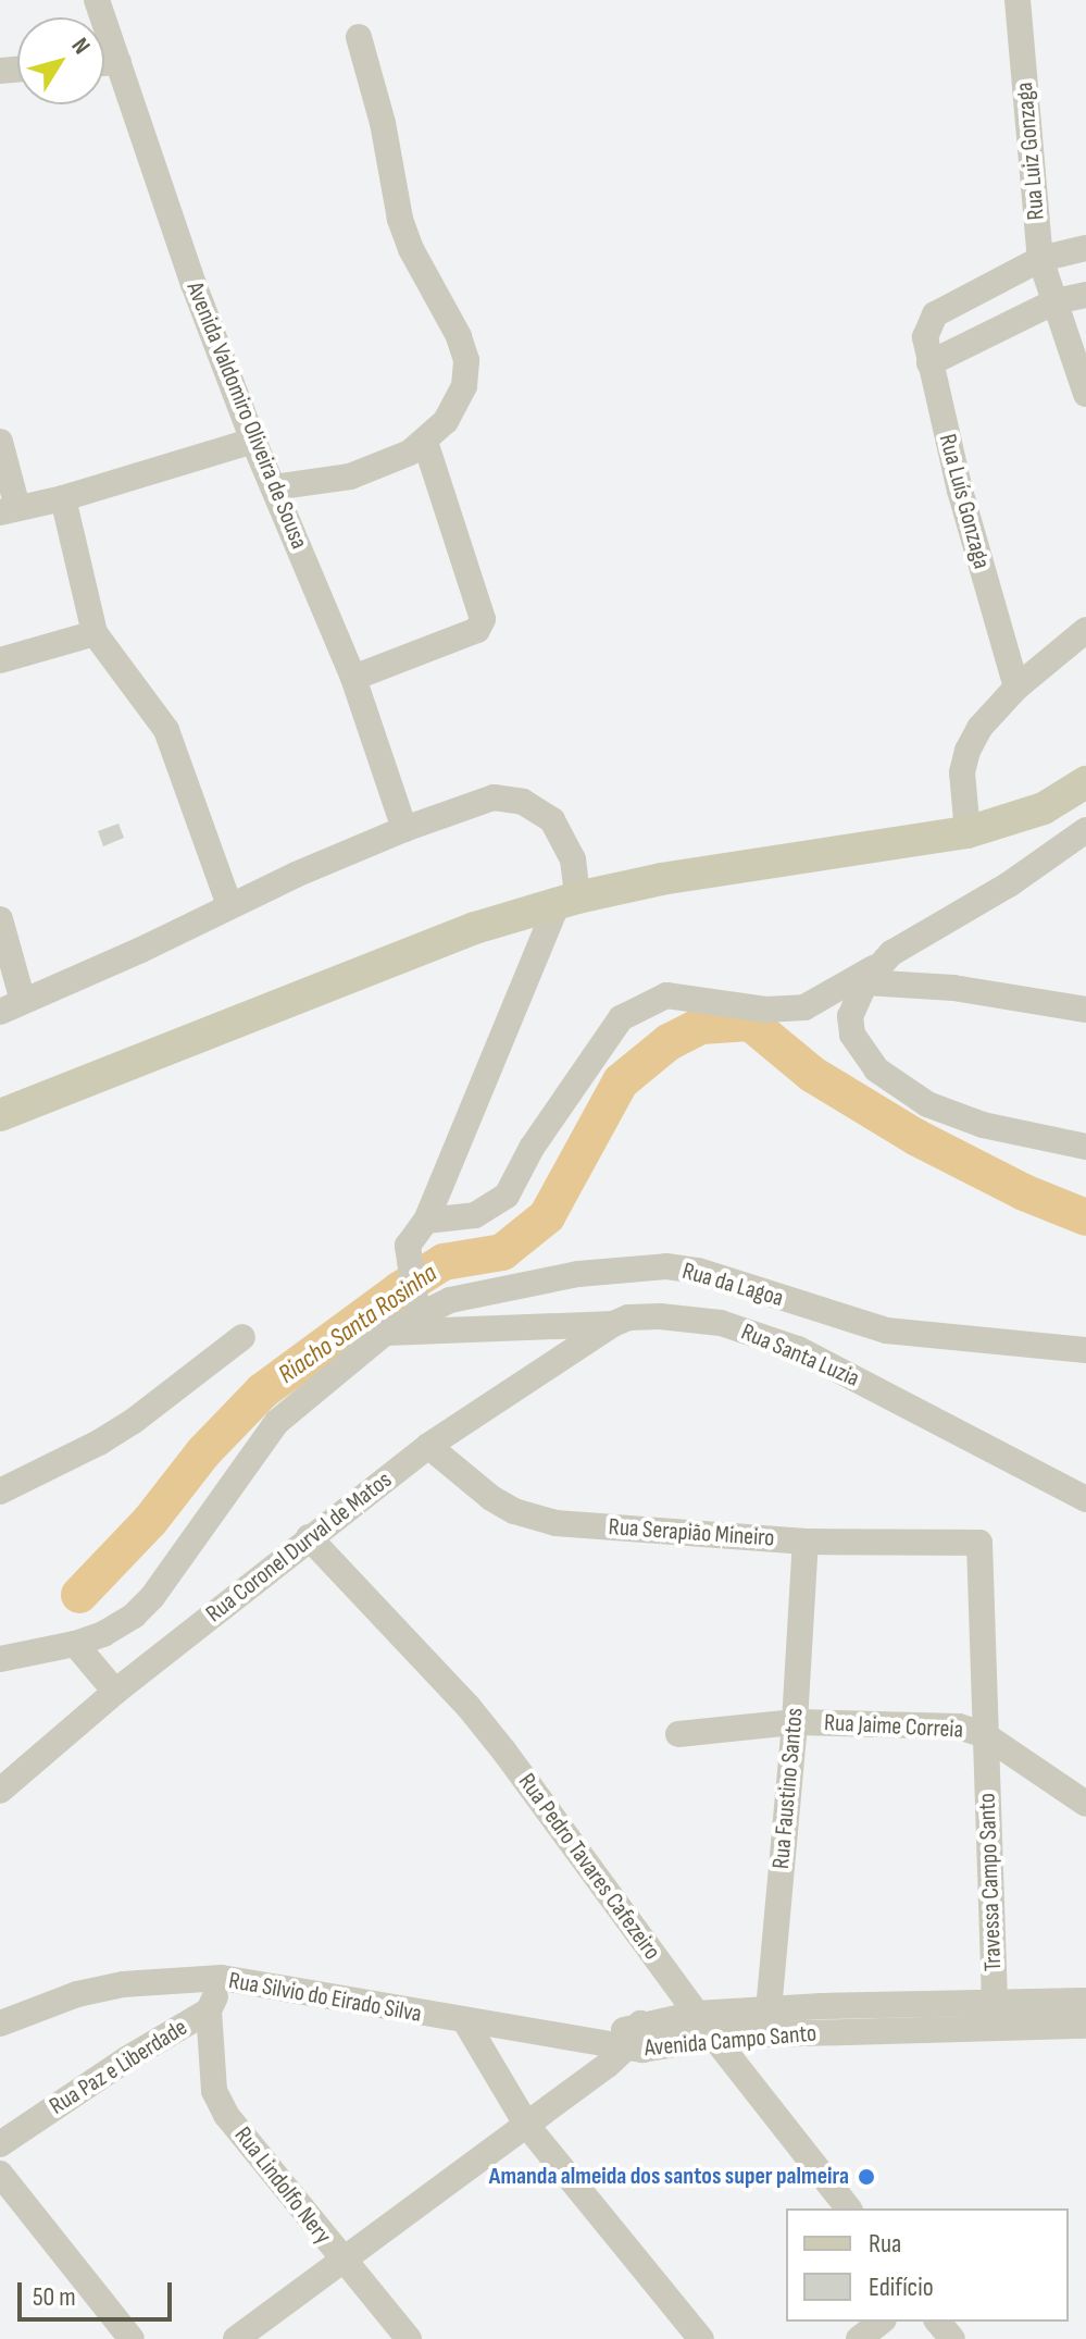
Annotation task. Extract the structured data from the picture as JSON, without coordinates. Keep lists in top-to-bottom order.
{
  "streets": {
    "street": [
      "Rua Luiz Gonzaga",
      "Avenida Valdomiro Oliveira de Sousa",
      "Rua Luís Gonzaga",
      "Rua da Lagoa",
      "Rua Santa Luzia",
      "Rua Serapião Mineiro",
      "Rua Coronel Durval de Matos",
      "Rua Jaime Correia",
      "Rua Faustino Santos",
      "Rua Pedro Tavares Cafezeiro",
      "Travessa Campo Santo",
      "Rua Silvio do Eirado Silva",
      "Avenida Campo Santo",
      "Rua Paz e Liberdade",
      "Rua Lindolfo Nery"
    ]
  },
  "crossings": [
    ["Rua Luiz Gonzaga", "Rua Luís Gonzaga"],
    ["Rua da Lagoa", "Rua Santa Luzia"],
    ["Rua Santa Luzia", "Rua Coronel Durval de Matos"],
    ["Rua Serapião Mineiro", "Rua Coronel Durval de Matos"],
    ["Rua Serapião Mineiro", "Rua Faustino Santos"],
    ["Rua Serapião Mineiro", "Travessa Campo Santo"],
    ["Rua Coronel Durval de Matos", "Rua Pedro Tavares Cafezeiro"],
    ["Rua Jaime Correia", "Rua Faustino Santos"],
    ["Rua Jaime Correia", "Travessa Campo Santo"],
    ["Rua Faustino Santos", "Avenida Campo Santo"],
    ["Rua Pedro Tavares Cafezeiro", "Avenida Campo Santo"],
    ["Travessa Campo Santo", "Avenida Campo Santo"],
    ["Rua Silvio do Eirado Silva", "Avenida Campo Santo"],
    ["Rua Silvio do Eirado Silva", "Rua Paz e Liberdade"],
    ["Rua Paz e Liberdade", "Rua Lindolfo Nery"]
  ],
  "water": ["Riacho Santa Rosinha"],
  "places": ["Amanda almeida dos santos super palmeira"],
  "legend": ["Rua", "Edifício"],
  "scale_bar": "50 m",
  "north": "top right"
}
